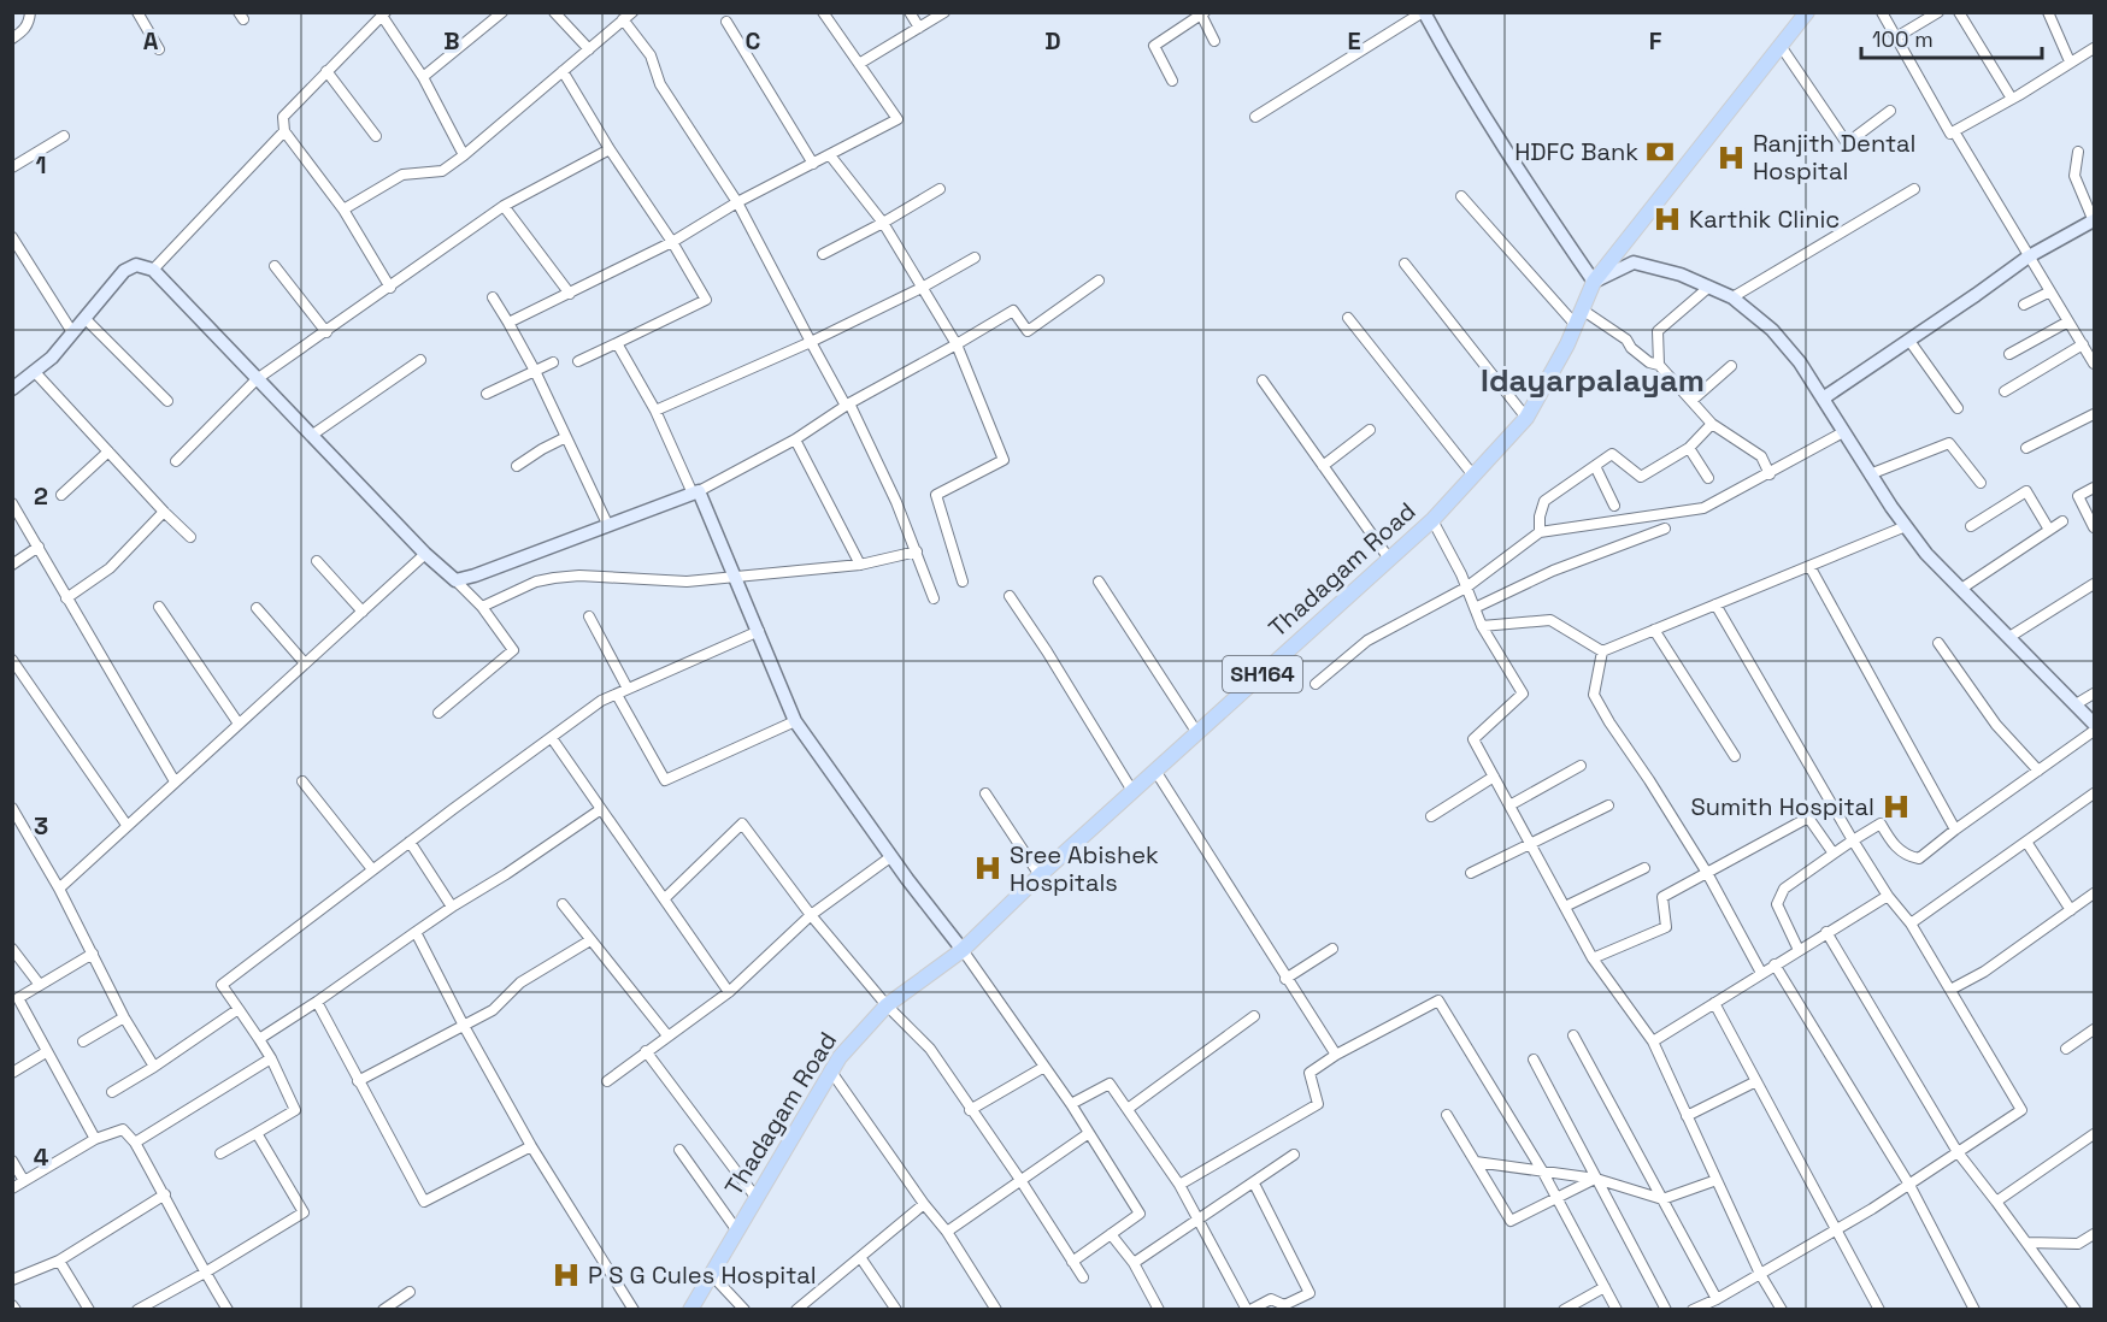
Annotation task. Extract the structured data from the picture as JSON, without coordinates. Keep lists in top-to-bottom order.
{
  "streets": {
    "main road": ["Thadagam Road", "SH164"]
  },
  "districts": ["Idayarpalayam"],
  "places": {
    "bank": ["HDFC Bank"],
    "hospital": [
      "Ranjith Dental Hospital",
      "Karthik Clinic",
      "Sumith Hospital",
      "Sree Abishek Hospitals",
      "P S G Cules Hospital"
    ]
  },
  "scale_bar": "100 m",
  "grid": {
    "columns": [
      "A",
      "B",
      "C",
      "D",
      "E",
      "F"
    ],
    "rows": [
      "1",
      "2",
      "3",
      "4"
    ]
  }
}
